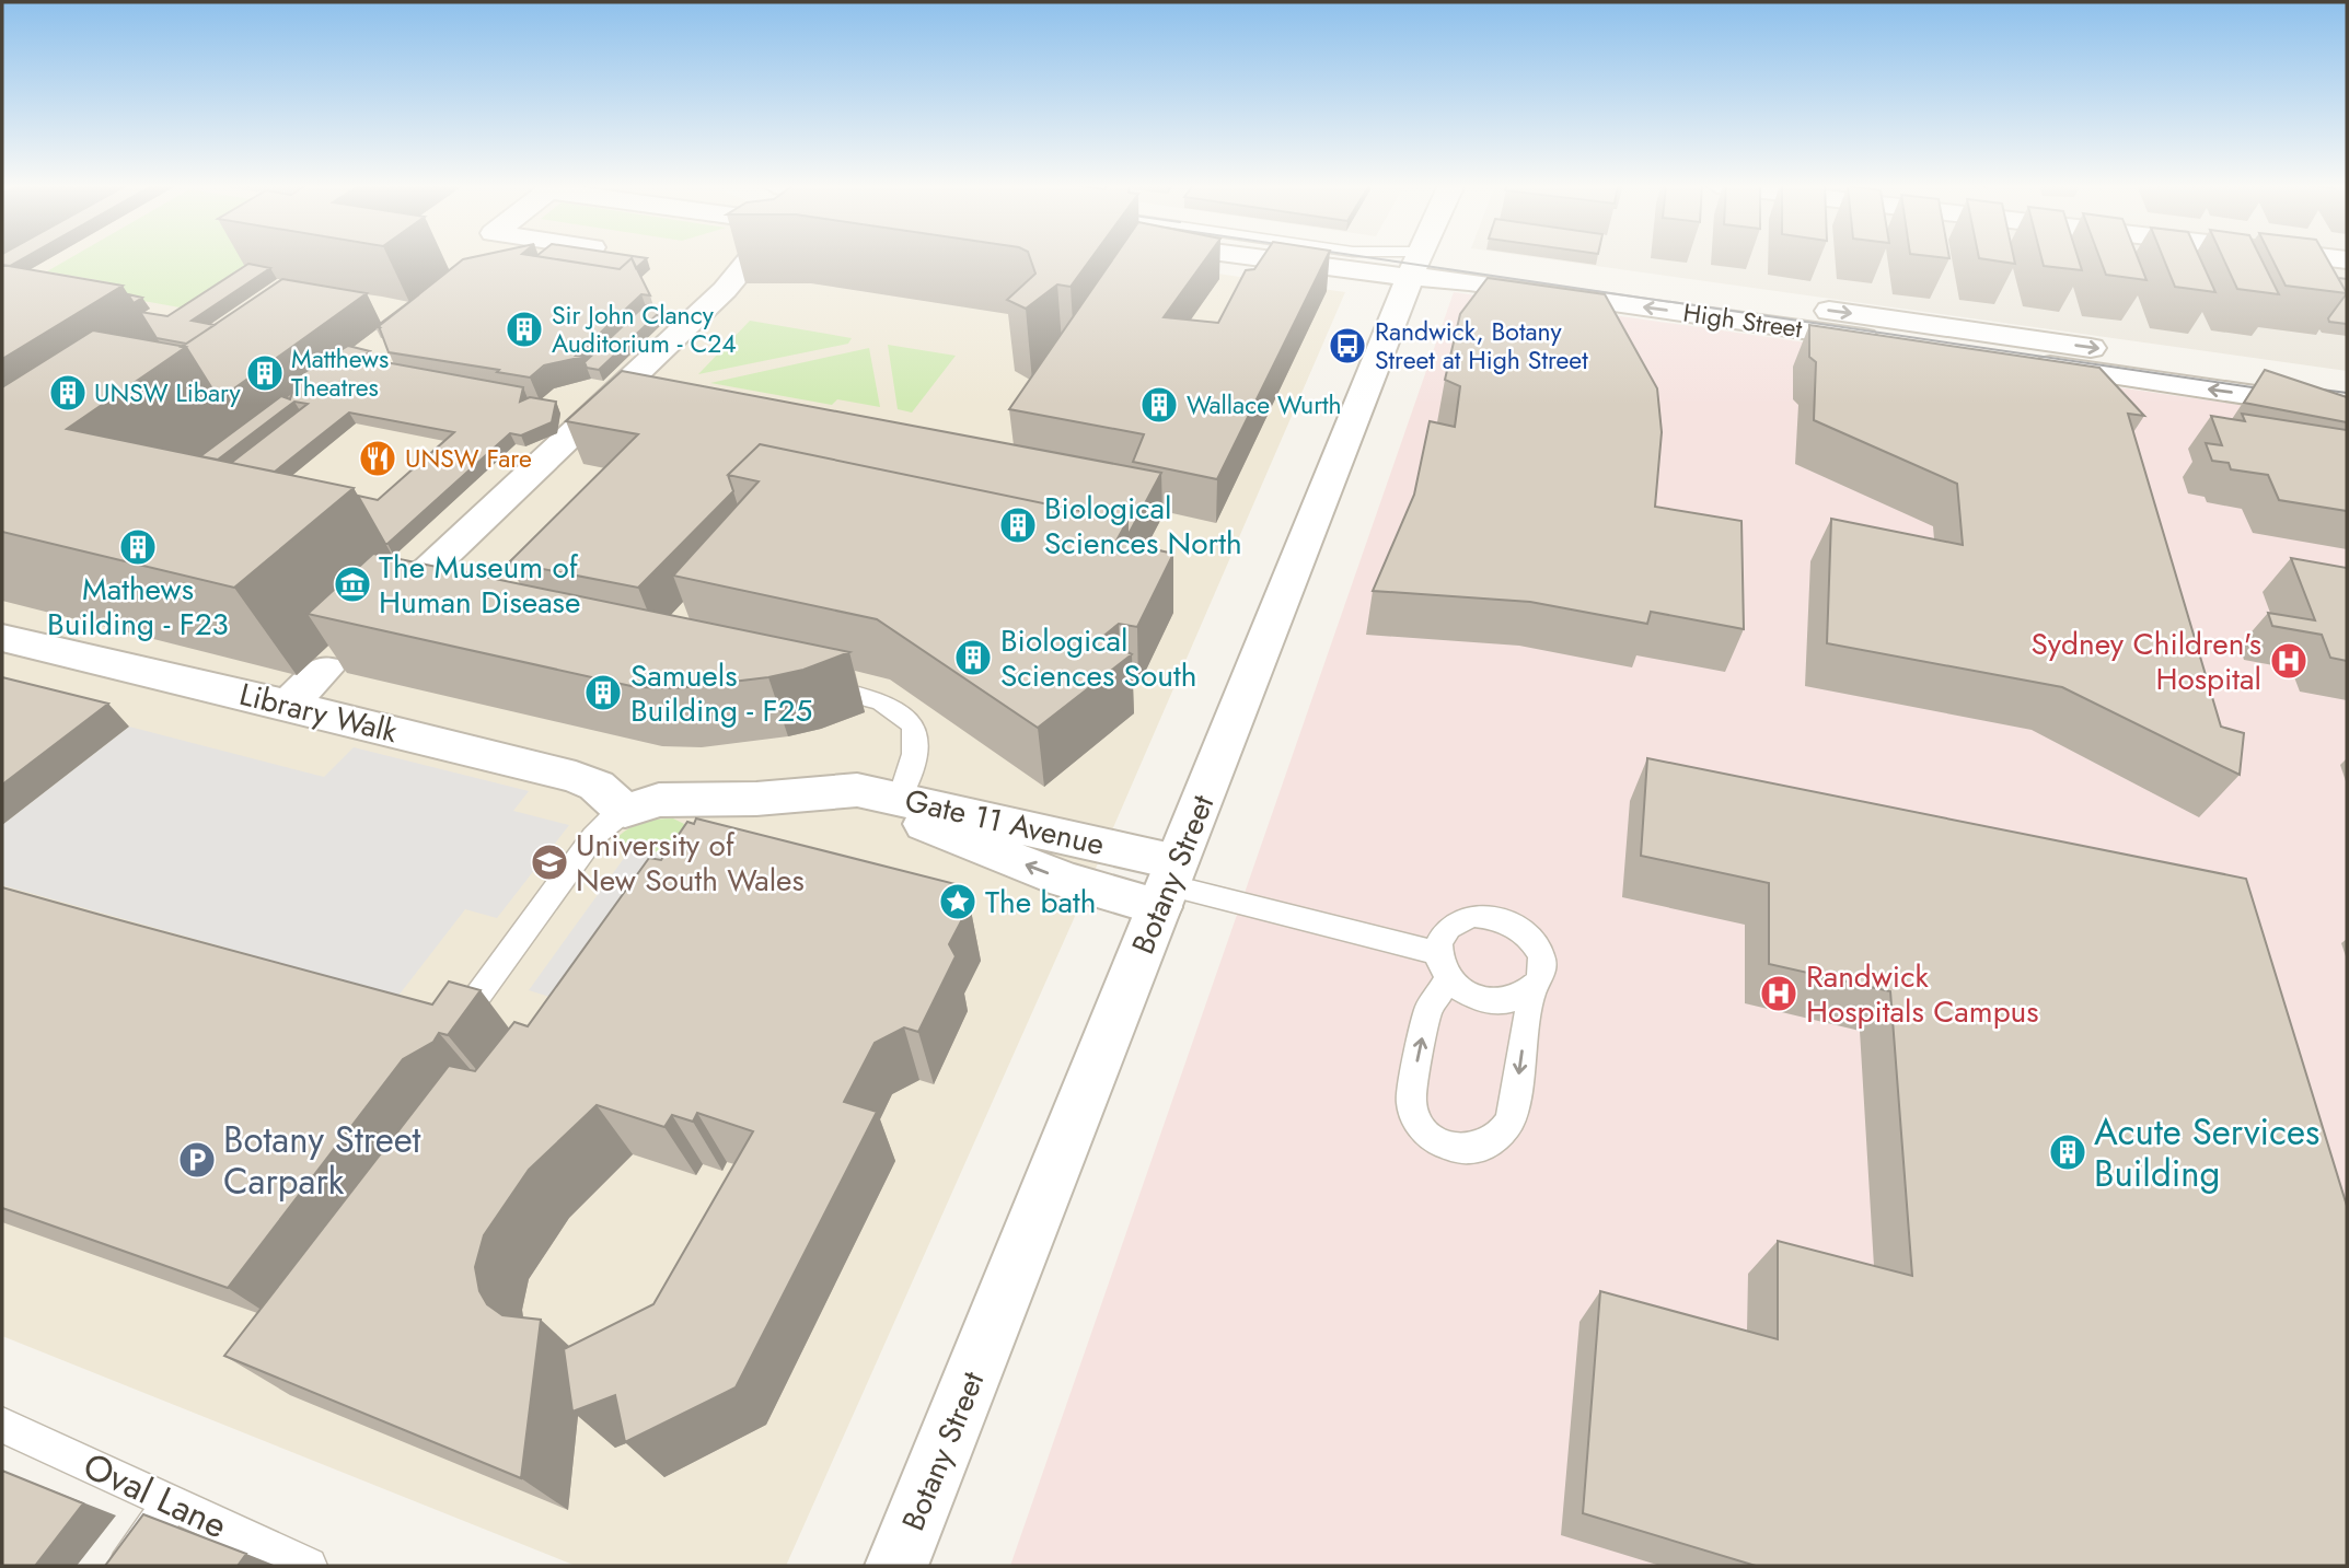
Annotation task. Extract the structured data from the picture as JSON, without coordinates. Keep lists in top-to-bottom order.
{
  "streets": {
    "street": [
      "High Street",
      "Library Walk",
      "Gate 11 Avenue",
      "Botany Street"
    ],
    "lane": ["Oval Lane"]
  },
  "crossings": [
    ["High Street", "Botany Street"],
    ["Library Walk", "Gate 11 Avenue"],
    ["Gate 11 Avenue", "Botany Street"]
  ],
  "places": {
    "building": [
      "Sir John Clancy Auditorium - C24",
      "Matthews Theatres",
      "UNSW Libary",
      "Wallace Wurth",
      "Biological Sciences North",
      "Mathews Building - F23",
      "Biological Sciences South",
      "Samuels Building - F25",
      "Acute Services Building"
    ],
    "bus stop": ["Randwick, Botany Street at High Street"],
    "restaurant": ["UNSW Fare"],
    "museum": ["The Museum of Human Disease"],
    "hospital": ["Sydney Children's Hospital", "Randwick Hospitals Campus"],
    "school or university": ["University of New South Wales"],
    "place": ["The bath"],
    "parking": ["Botany Street Carpark"]
  }
}
